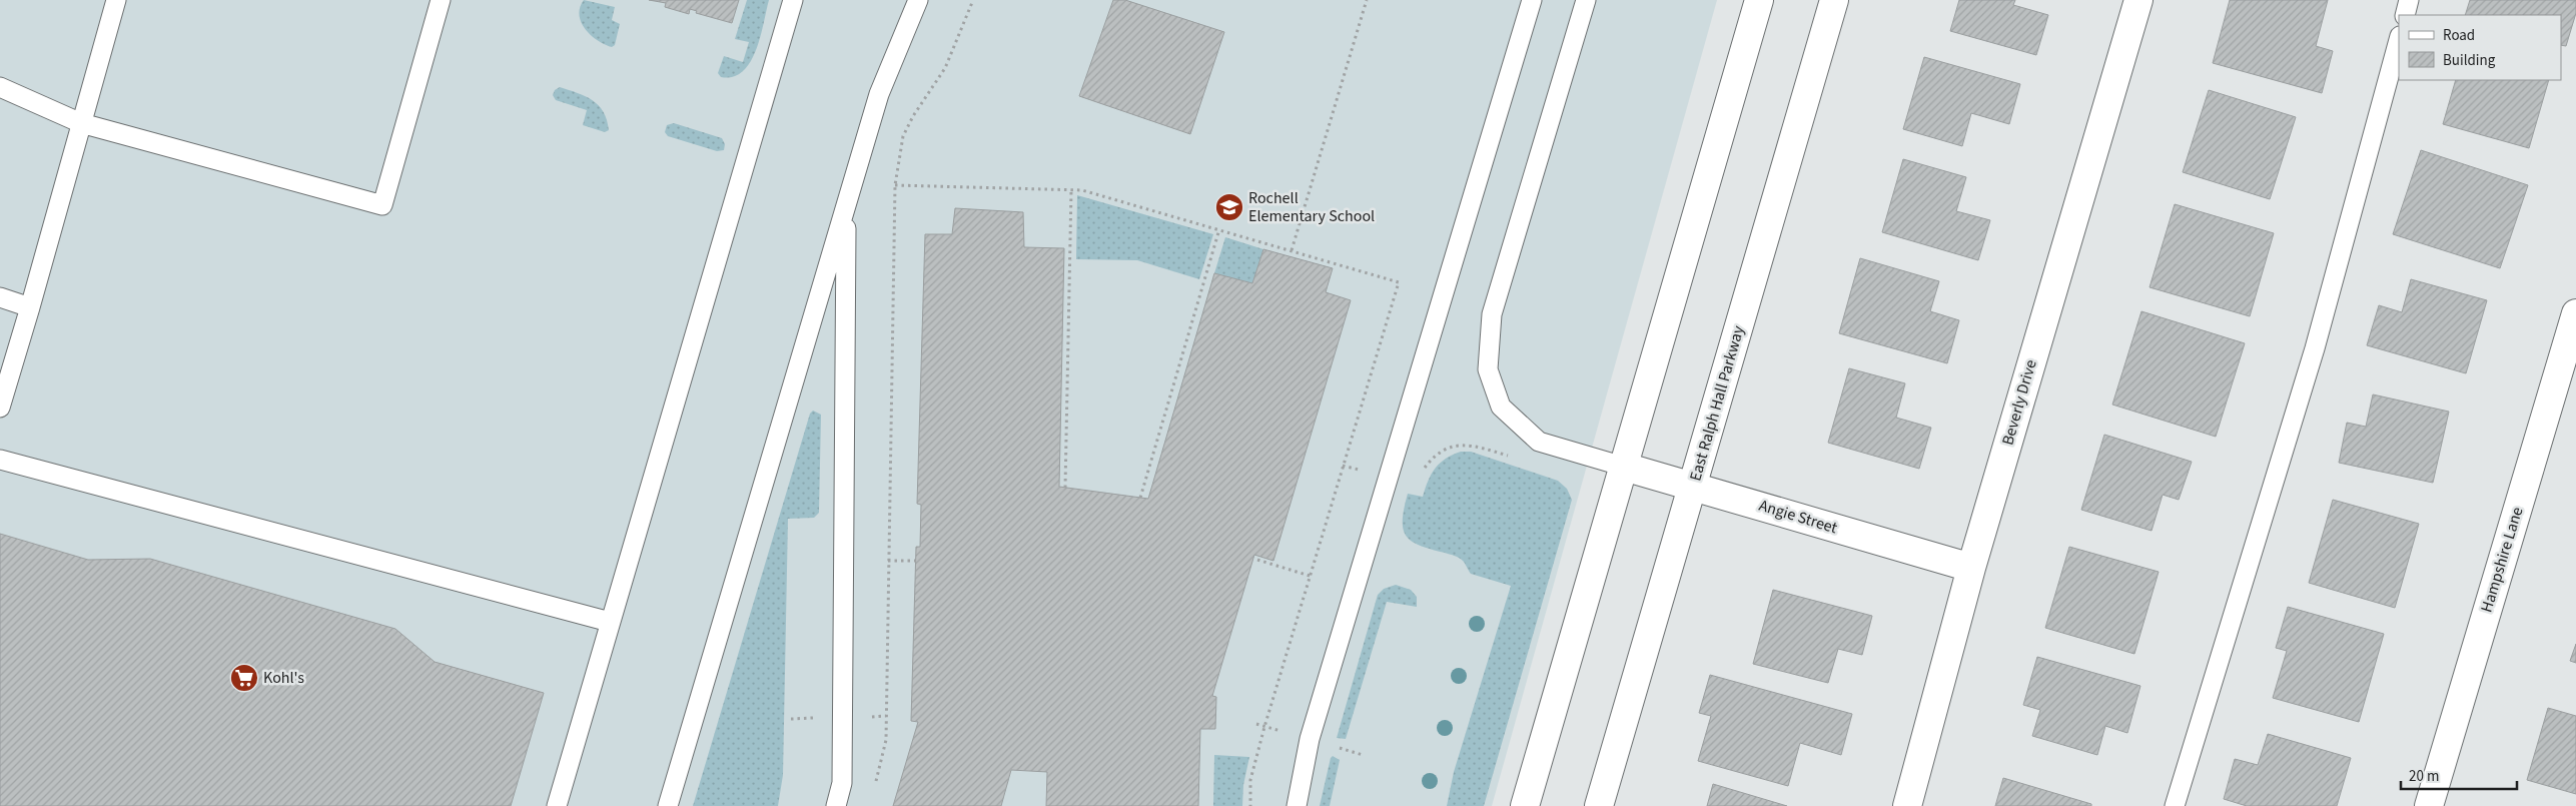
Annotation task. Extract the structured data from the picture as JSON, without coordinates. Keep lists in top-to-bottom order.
{
  "streets": {
    "street": [
      "Beverly Drive",
      "East Ralph Hall Parkway",
      "Angie Street",
      "Hampshire Lane"
    ]
  },
  "crossings": [
    ["Beverly Drive", "Angie Street"],
    ["East Ralph Hall Parkway", "Angie Street"]
  ],
  "places": {
    "school or university": ["Rochell Elementary School"],
    "supermarket": ["Kohl's"]
  },
  "legend": ["Road", "Building"],
  "scale_bar": "20 m"
}
